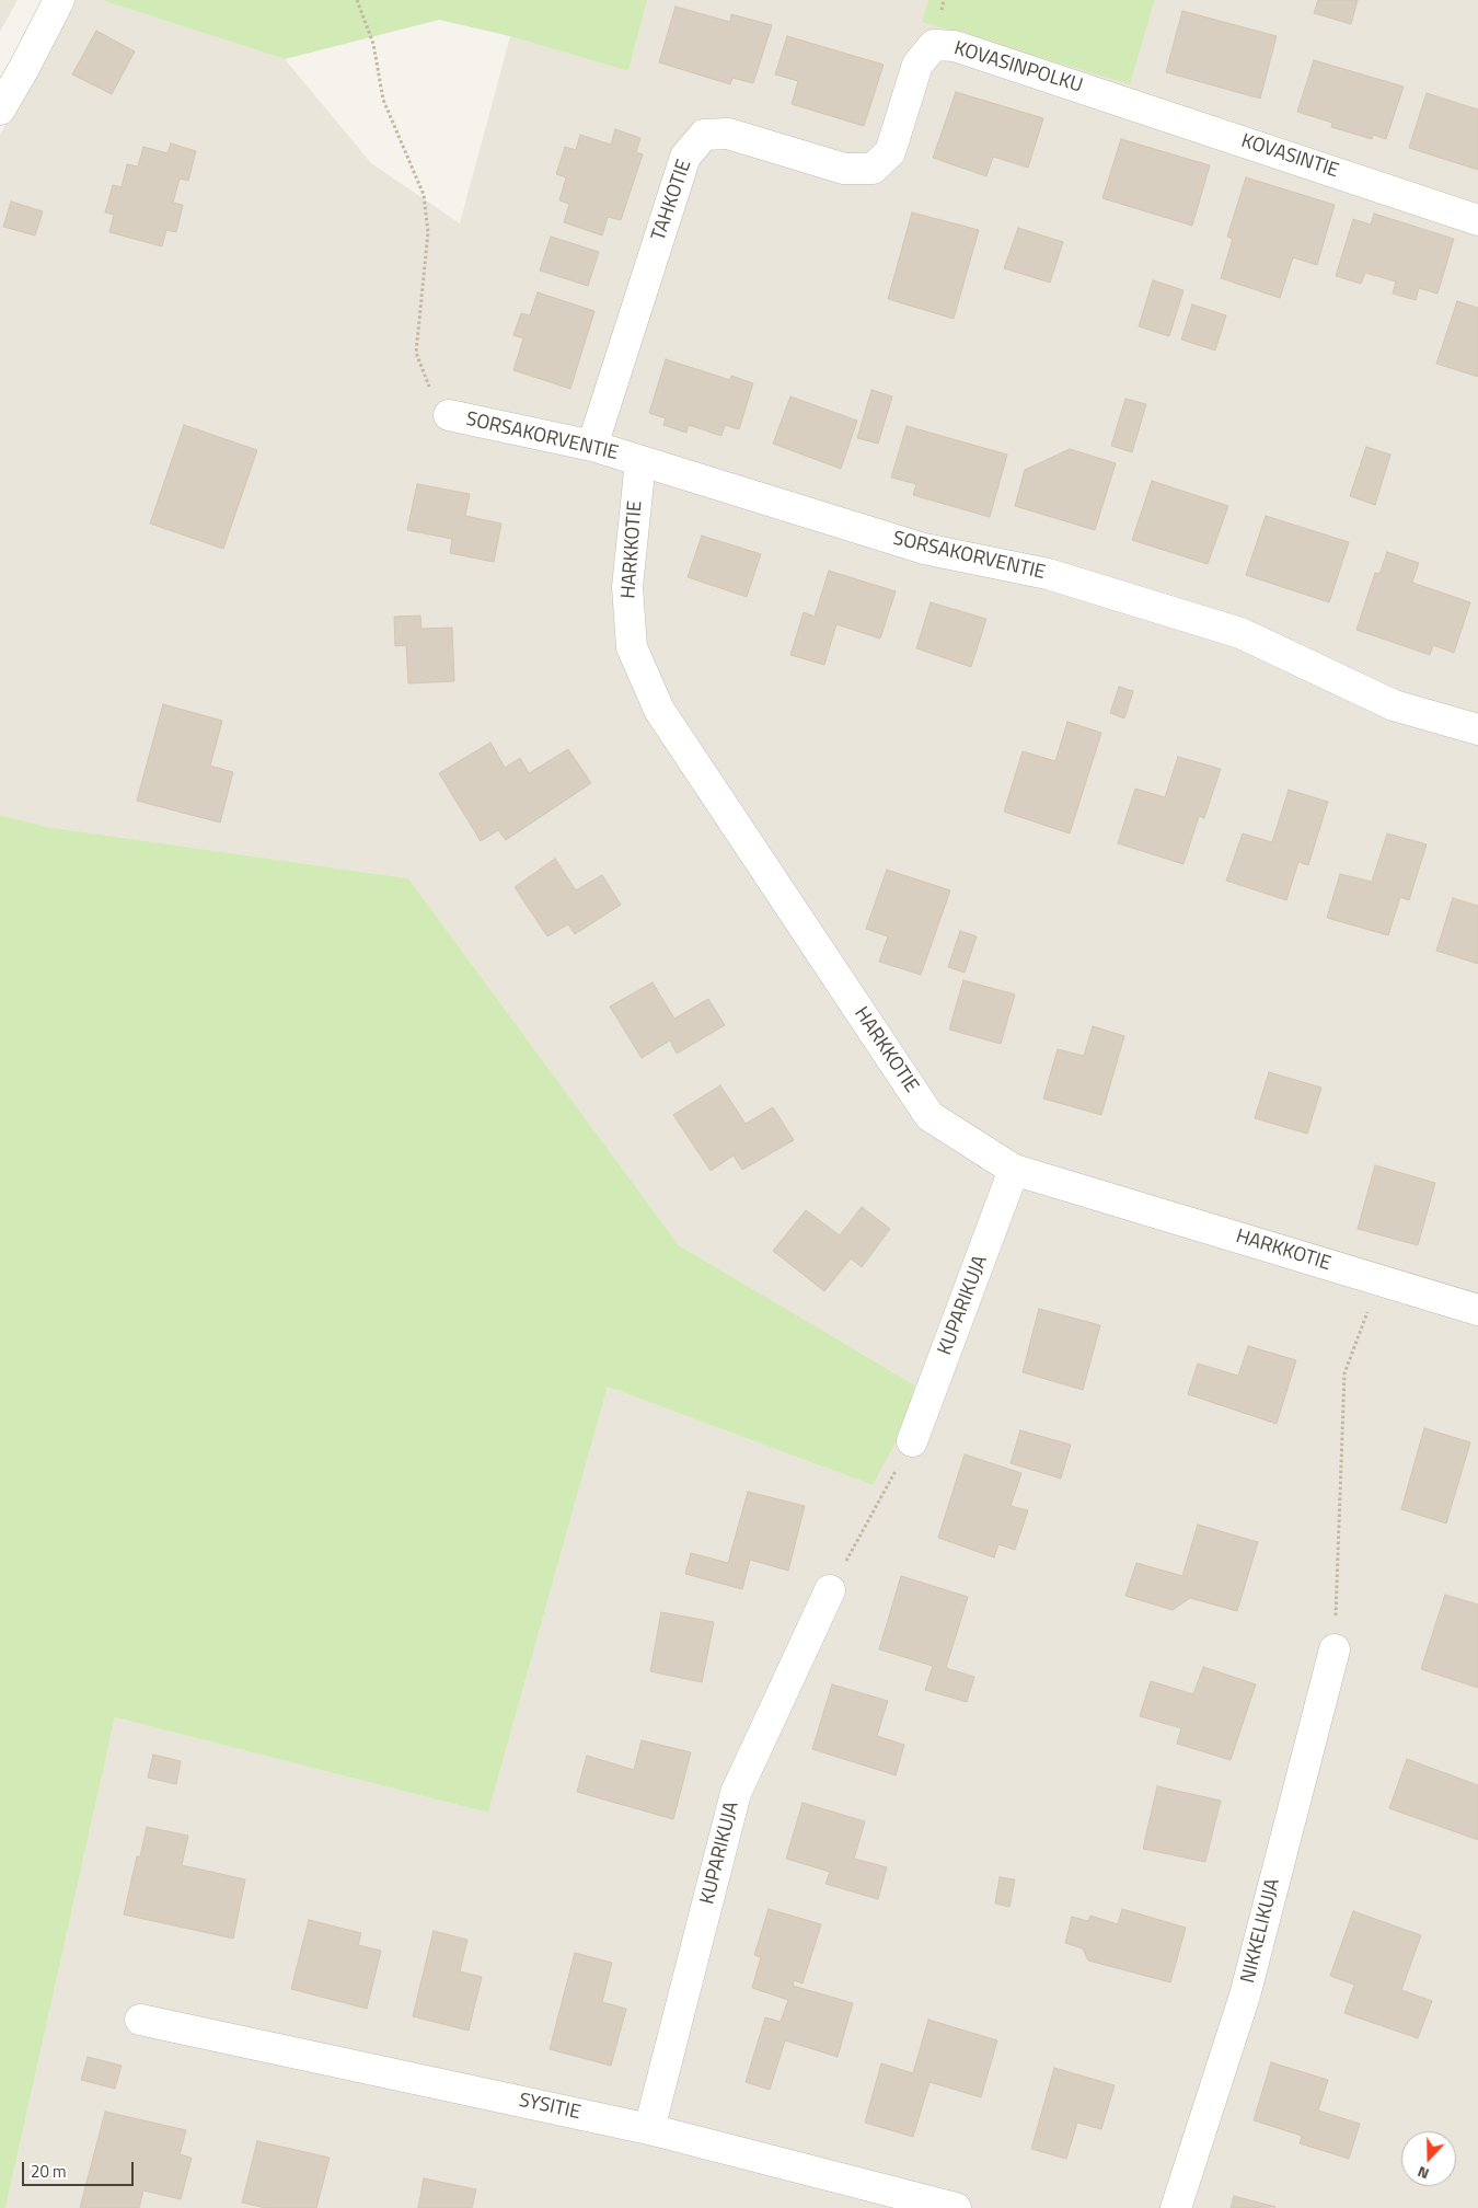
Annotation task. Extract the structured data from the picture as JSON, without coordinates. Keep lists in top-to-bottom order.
{
  "streets": {
    "street": [
      "KOVASINPOLKU",
      "KOVASINTIE",
      "TAHKOTIE",
      "SORSAKORVENTIE",
      "HARKKOTIE",
      "KUPARIKUJA",
      "NIKKELIKUJA",
      "SYSITIE"
    ]
  },
  "crossings": [
    ["KOVASINPOLKU", "KOVASINTIE"],
    ["KOVASINPOLKU", "TAHKOTIE"],
    ["TAHKOTIE", "SORSAKORVENTIE"],
    ["SORSAKORVENTIE", "HARKKOTIE"],
    ["HARKKOTIE", "KUPARIKUJA"],
    ["KUPARIKUJA", "SYSITIE"]
  ],
  "scale_bar": "20 m",
  "north": "bottom"
}
